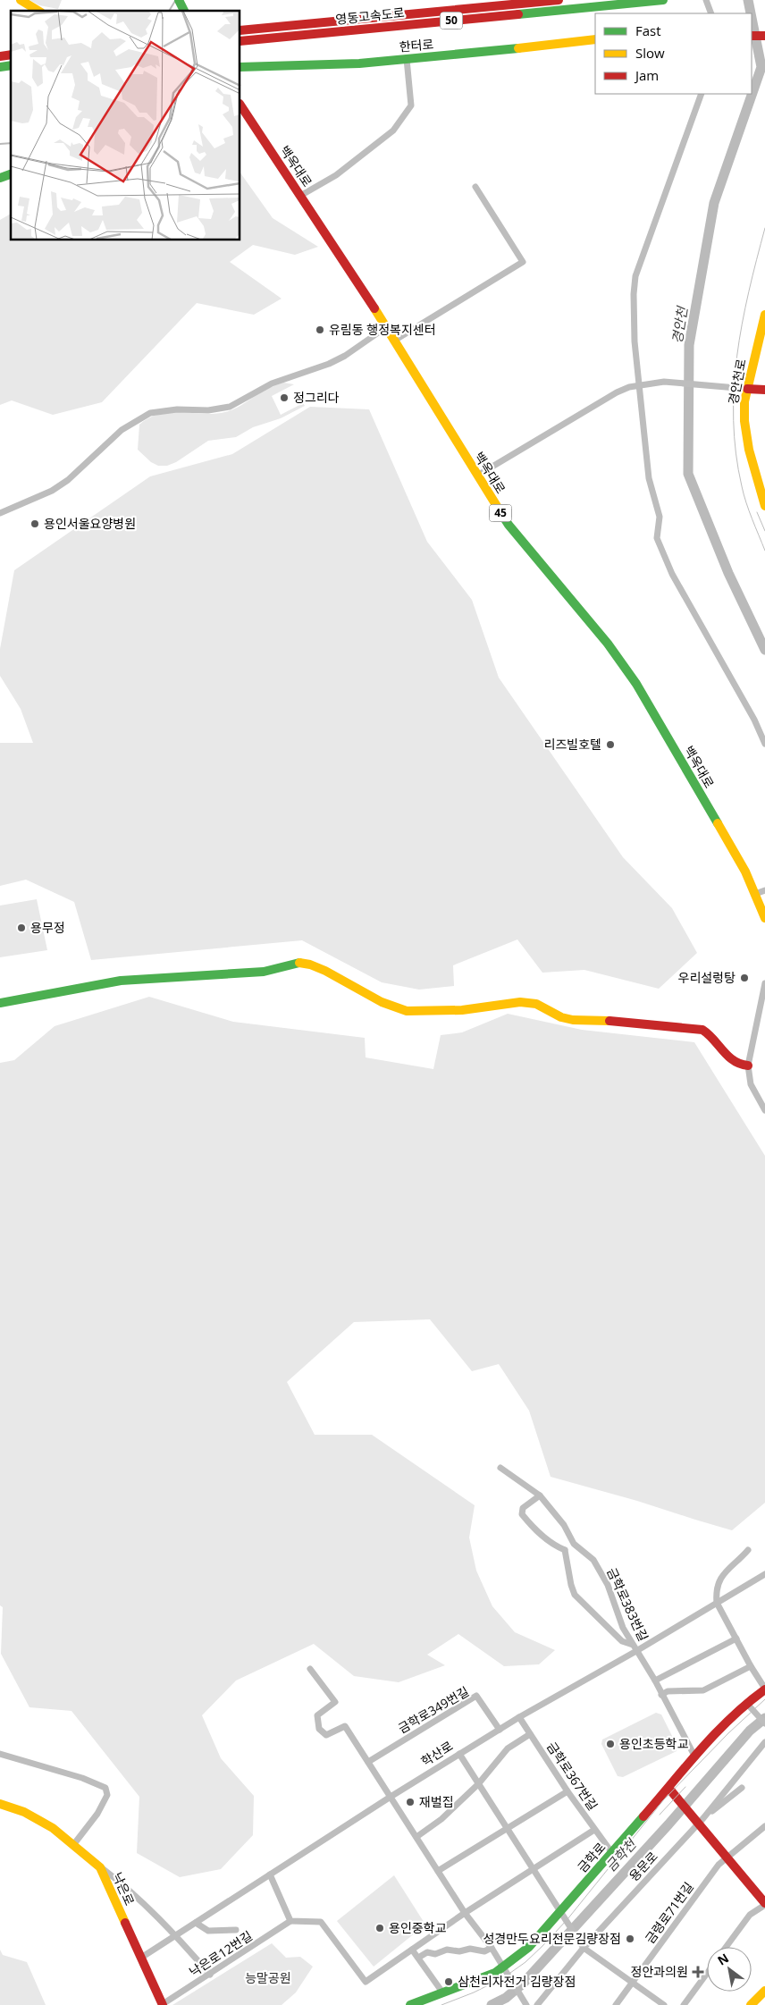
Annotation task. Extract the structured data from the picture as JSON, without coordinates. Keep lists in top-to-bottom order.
{
  "streets": {
    "main road": [
      "영동고속도로",
      "50",
      "한터로",
      "백옥대로",
      "경안천로",
      "45",
      "금학로",
      "낙은로"
    ],
    "street": [
      "금학로383번길",
      "금학로349번길",
      "학산로",
      "금학로367번길",
      "용문로",
      "금령로71번길",
      "낙은로12번길"
    ]
  },
  "crossings": [
    ["금학로383번길", "학산로"],
    ["금학로383번길", "금학로"],
    ["금학로349번길", "학산로"],
    ["학산로", "금학로367번길"],
    ["학산로", "낙은로"],
    ["금학로367번길", "금학로"],
    ["낙은로", "낙은로12번길"]
  ],
  "water": ["경안천", "금학천"],
  "parks": ["능말공원"],
  "places": {
    "other": [
      "유림동 행정복지센터",
      "정그리다",
      "용인서울요양병원",
      "리즈빌호텔",
      "용무정",
      "우리설렁탕",
      "용인초등학교",
      "재벌집",
      "용인중학교",
      "성경만두요리전문김량장점",
      "삼천리자전거 김량장점"
    ],
    "health": ["정안과의원"]
  },
  "legend": ["Fast", "Slow", "Jam"],
  "north": "top left"
}
